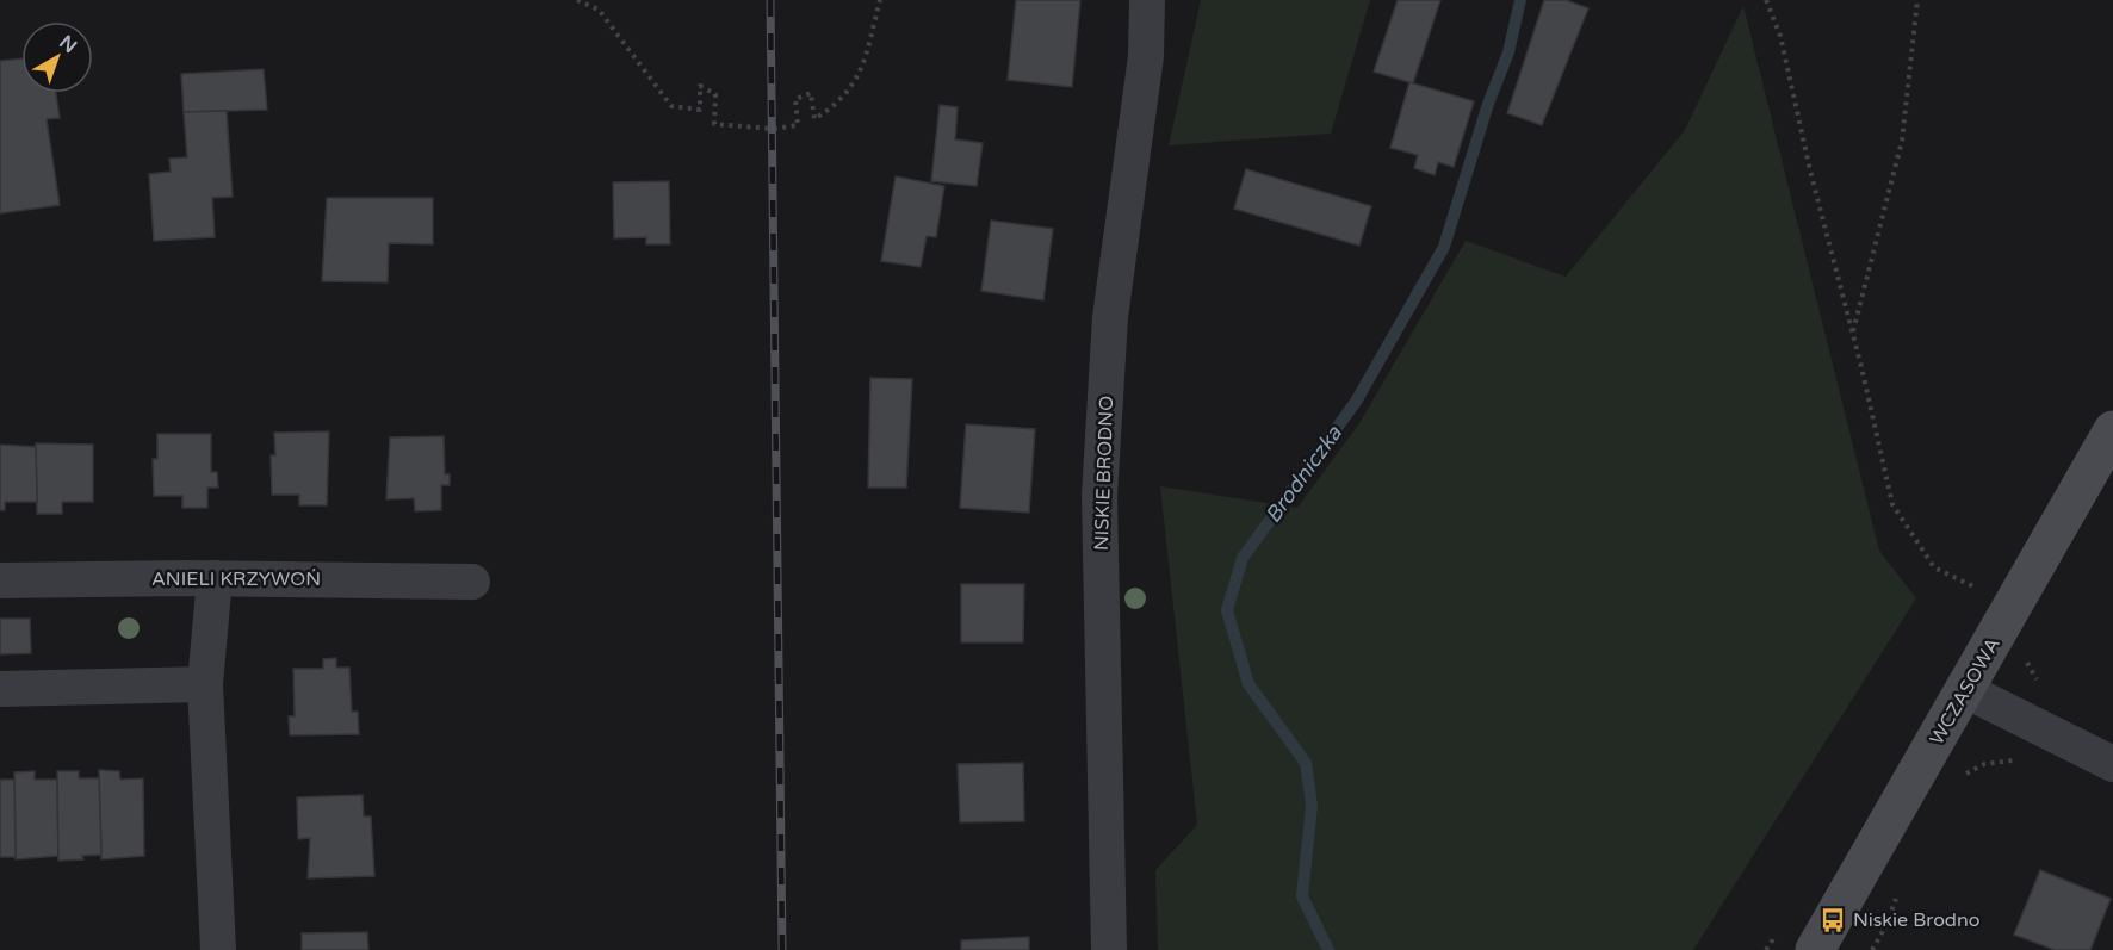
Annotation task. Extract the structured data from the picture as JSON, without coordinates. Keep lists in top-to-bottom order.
{
  "streets": {
    "street": ["NISKIE BRODNO", "ANIELI KRZYWOŃ", "WCZASOWA"]
  },
  "water": ["Brodniczka"],
  "places": {
    "bus stop": ["Niskie Brodno"]
  },
  "north": "top right"
}
